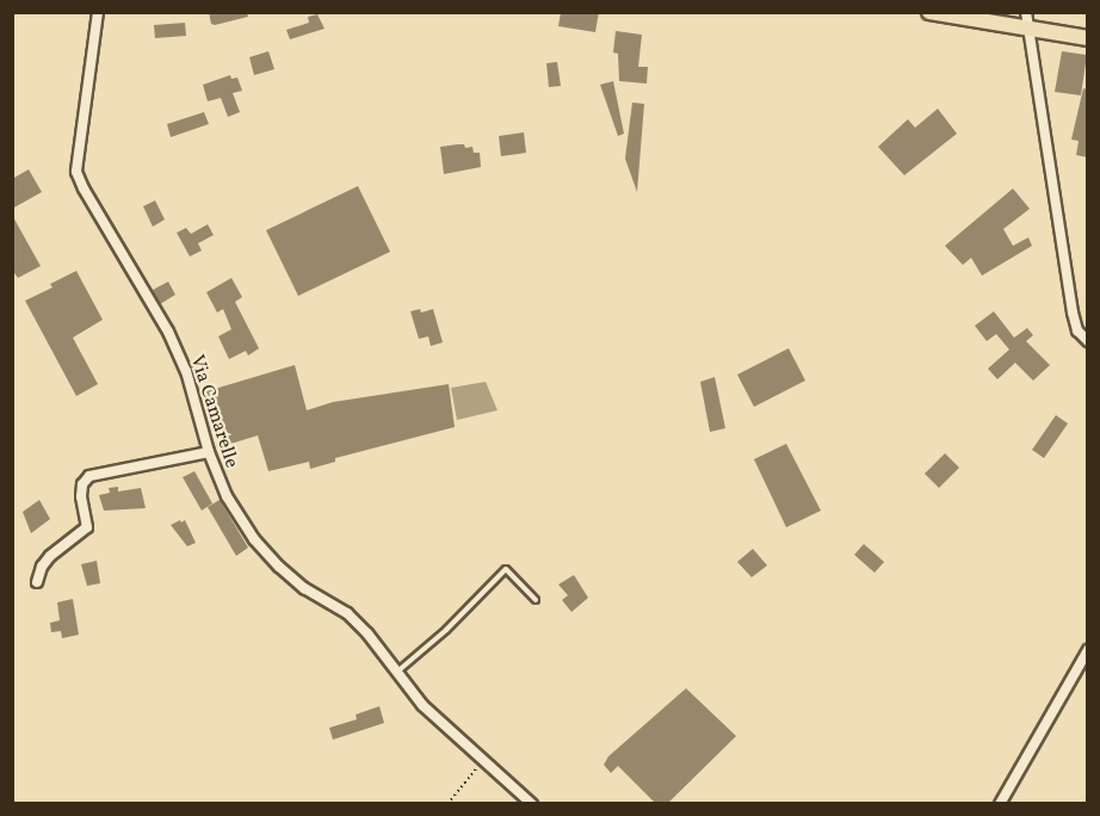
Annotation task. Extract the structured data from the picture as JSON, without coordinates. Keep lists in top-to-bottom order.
{
  "streets": {
    "street": ["Via Camarelle"]
  }
}
